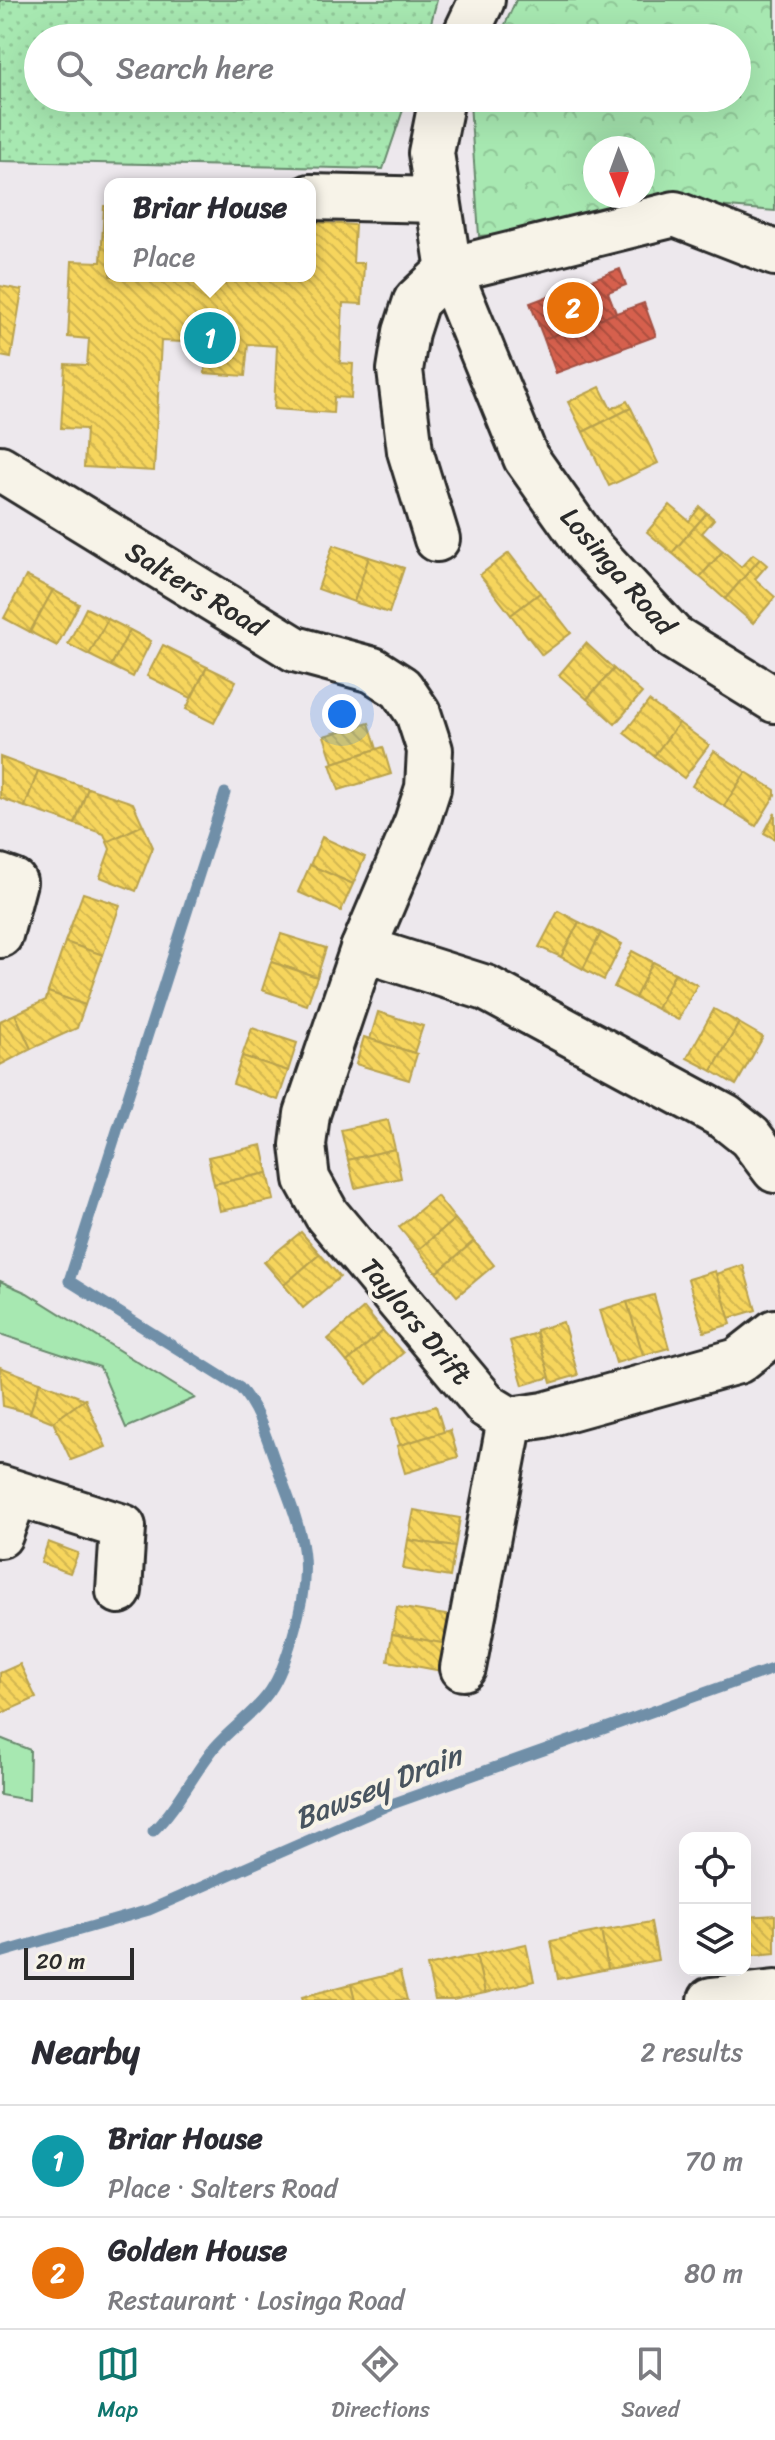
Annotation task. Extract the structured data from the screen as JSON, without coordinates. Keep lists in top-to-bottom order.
{
  "streets": {
    "street": ["Losinga Road", "Salters Road", "Taylors Drift"]
  },
  "crossings": [
    ["Salters Road", "Taylors Drift"]
  ],
  "water": ["Bawsey Drain"],
  "scale_bar": "20 m",
  "north": "bottom",
  "page": {
    "search": "Search here",
    "popup": ["Briar House", "Place"],
    "pins": ["2", "1"],
    "scale": "20 m",
    "heading": ["Nearby", "2 results"],
    "list": [
      {
        "mark": "1",
        "name": "Briar House",
        "note": "Place · Salters Road",
        "value": "70 m"
      },
      {
        "mark": "2",
        "name": "Golden House",
        "note": "Restaurant · Losinga Road",
        "value": "80 m"
      }
    ],
    "nav": ["Map", "Directions", "Saved"]
  }
}
